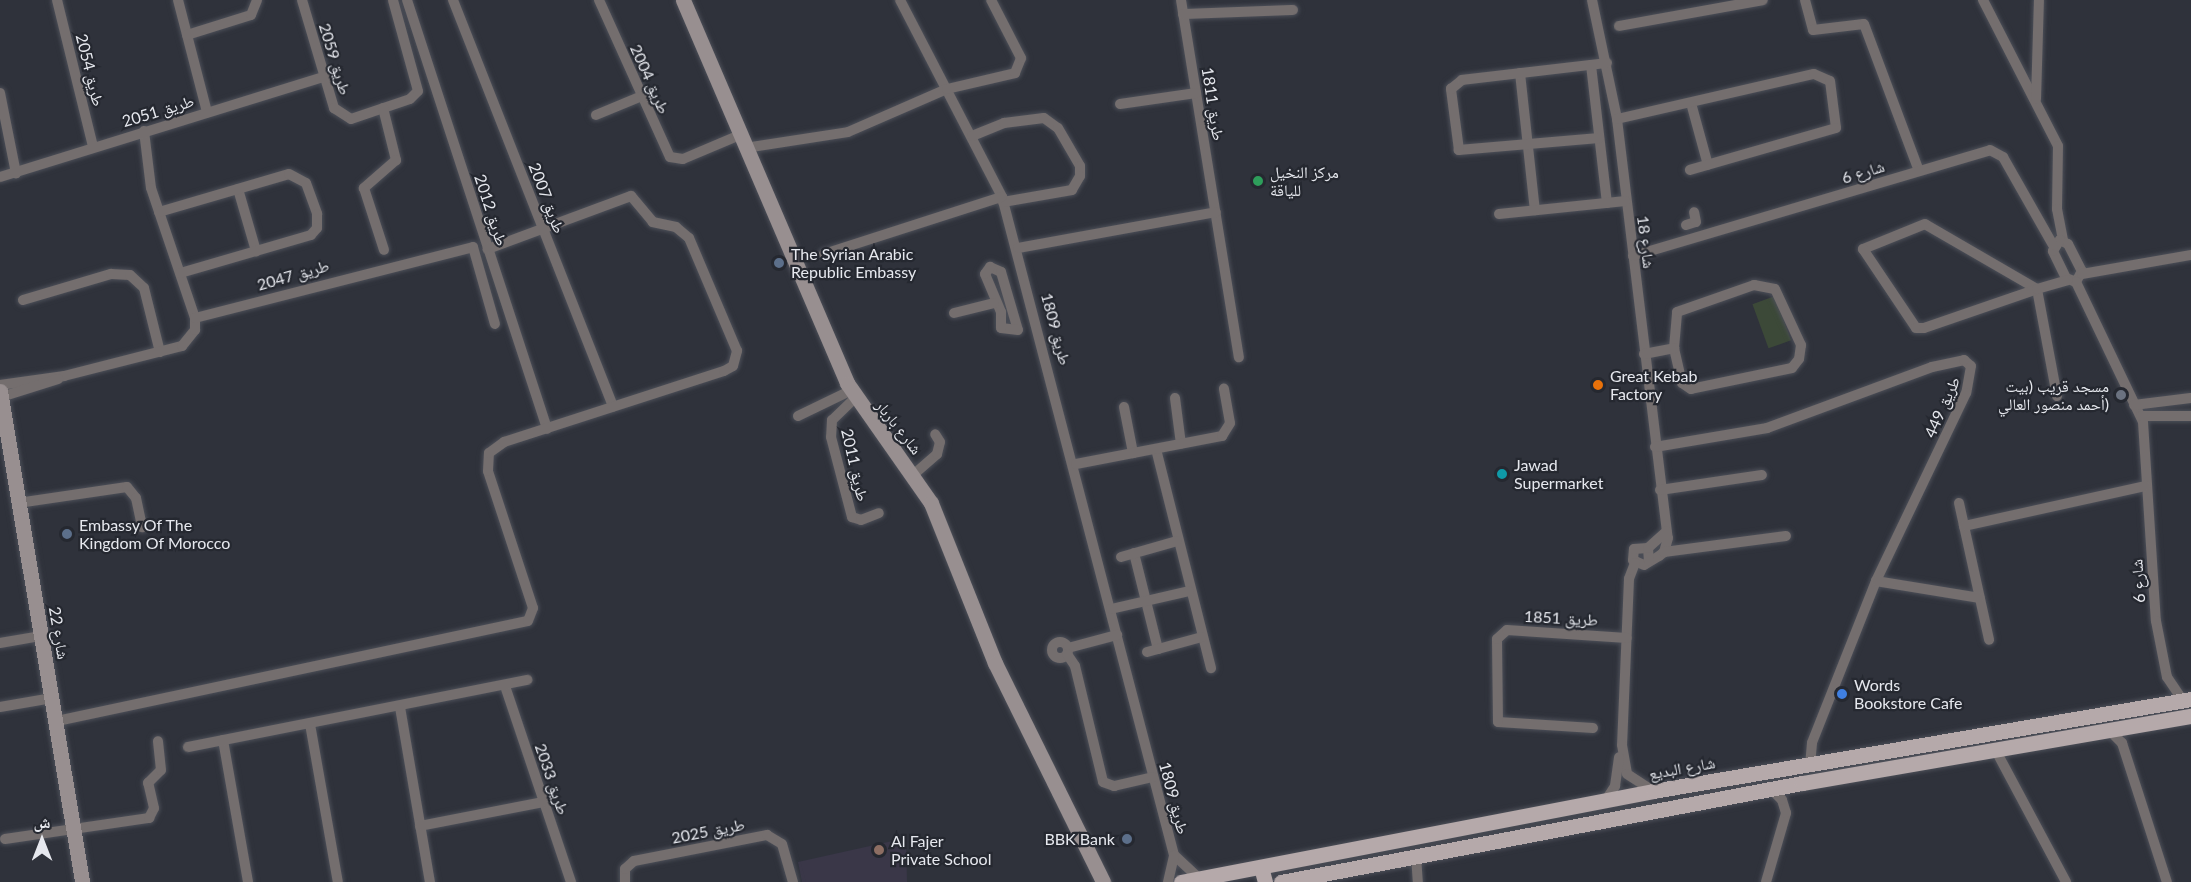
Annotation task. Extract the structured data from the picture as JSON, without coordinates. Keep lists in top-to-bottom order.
{
  "streets": {
    "main road": ["شارع البديع"],
    "street": [
      "طريق 2059",
      "طريق 2054",
      "طريق 2004",
      "طريق 1811",
      "طريق 2051",
      "شارع 6",
      "طريق 2007",
      "طريق 2012",
      "شارع 18",
      "طريق 2047",
      "طريق 1809",
      "طريق 449",
      "شارع باربار",
      "طريق 2011",
      "طريق 1851",
      "شارع 22",
      "طريق 2033",
      "طريق 2025"
    ]
  },
  "crossings": [
    ["طريق 2059", "طريق 2051"],
    ["طريق 2054", "طريق 2051"],
    ["طريق 2004", "شارع باربار"],
    ["شارع 6", "شارع 18"],
    ["شارع 6", "شارع البديع"],
    ["شارع 18", "طريق 449"],
    ["طريق 1809", "شارع البديع"],
    ["طريق 449", "شارع البديع"],
    ["شارع باربار", "طريق 2011"]
  ],
  "places": [
    "مركز النخيل للياقة",
    "The Syrian Arabic Republic Embassy",
    "Great Kebab Factory",
    "مسجد قريب (بيت أحمد منصور العالي)",
    "Jawad Supermarket",
    "Embassy Of The Kingdom Of Morocco",
    "Words Bookstore Cafe",
    "BBK Bank",
    "Al Fajer Private School"
  ],
  "north": "top"
}
